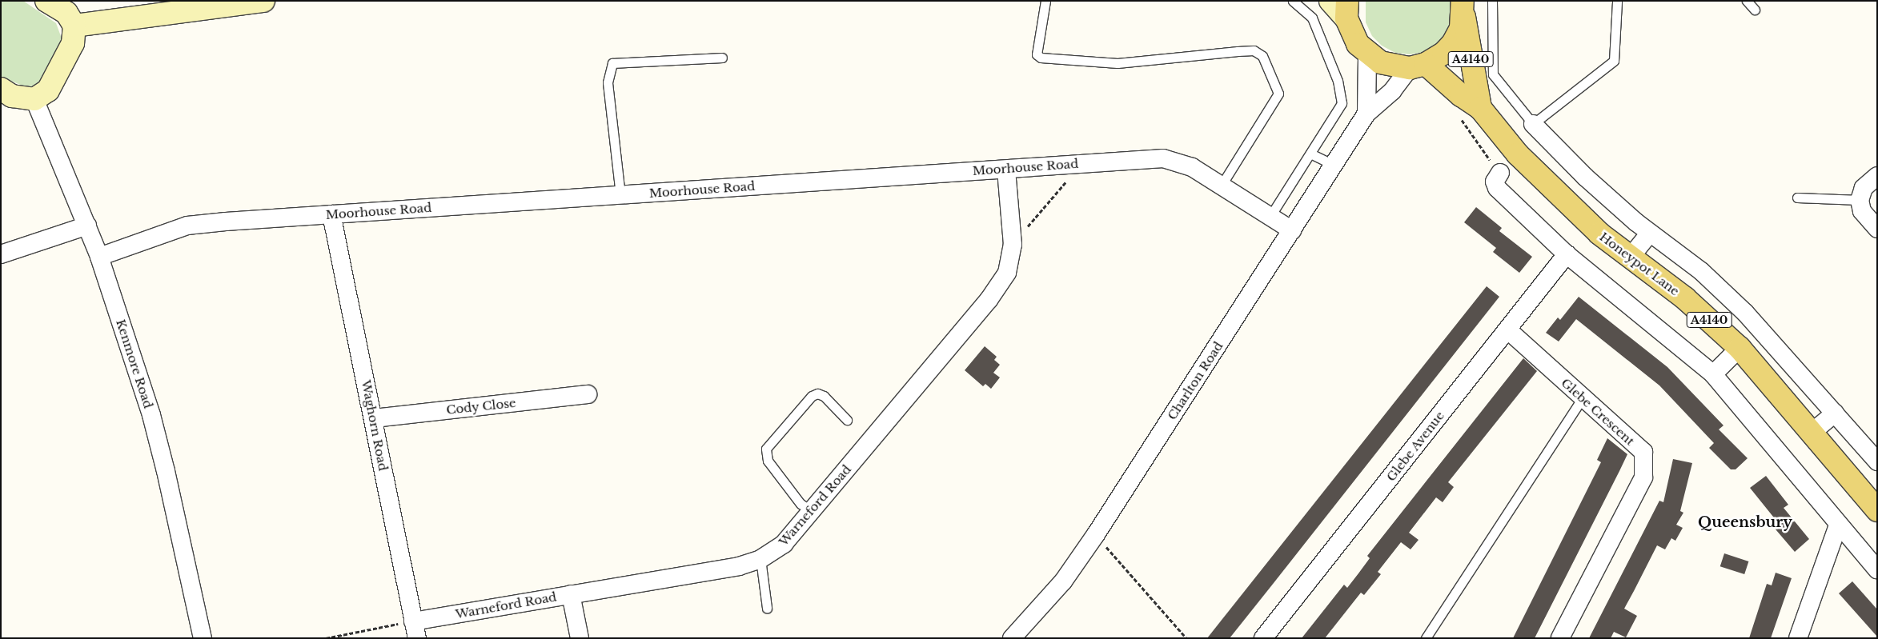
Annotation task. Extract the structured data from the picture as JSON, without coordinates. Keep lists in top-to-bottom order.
{
  "streets": {
    "main road": ["A4140", "Honeypot Lane"],
    "street": [
      "Moorhouse Road",
      "Kenmore Road",
      "Charlton Road",
      "Cody Close",
      "Glebe Crescent",
      "Waghorn Road",
      "Glebe Avenue",
      "Warneford Road"
    ]
  },
  "crossings": [
    ["Moorhouse Road", "Kenmore Road"],
    ["Moorhouse Road", "Charlton Road"],
    ["Moorhouse Road", "Waghorn Road"],
    ["Moorhouse Road", "Warneford Road"],
    ["Honeypot Lane", "Charlton Road"],
    ["Cody Close", "Waghorn Road"],
    ["Glebe Crescent", "Glebe Avenue"],
    ["Waghorn Road", "Warneford Road"]
  ],
  "districts": ["Queensbury"]
}
